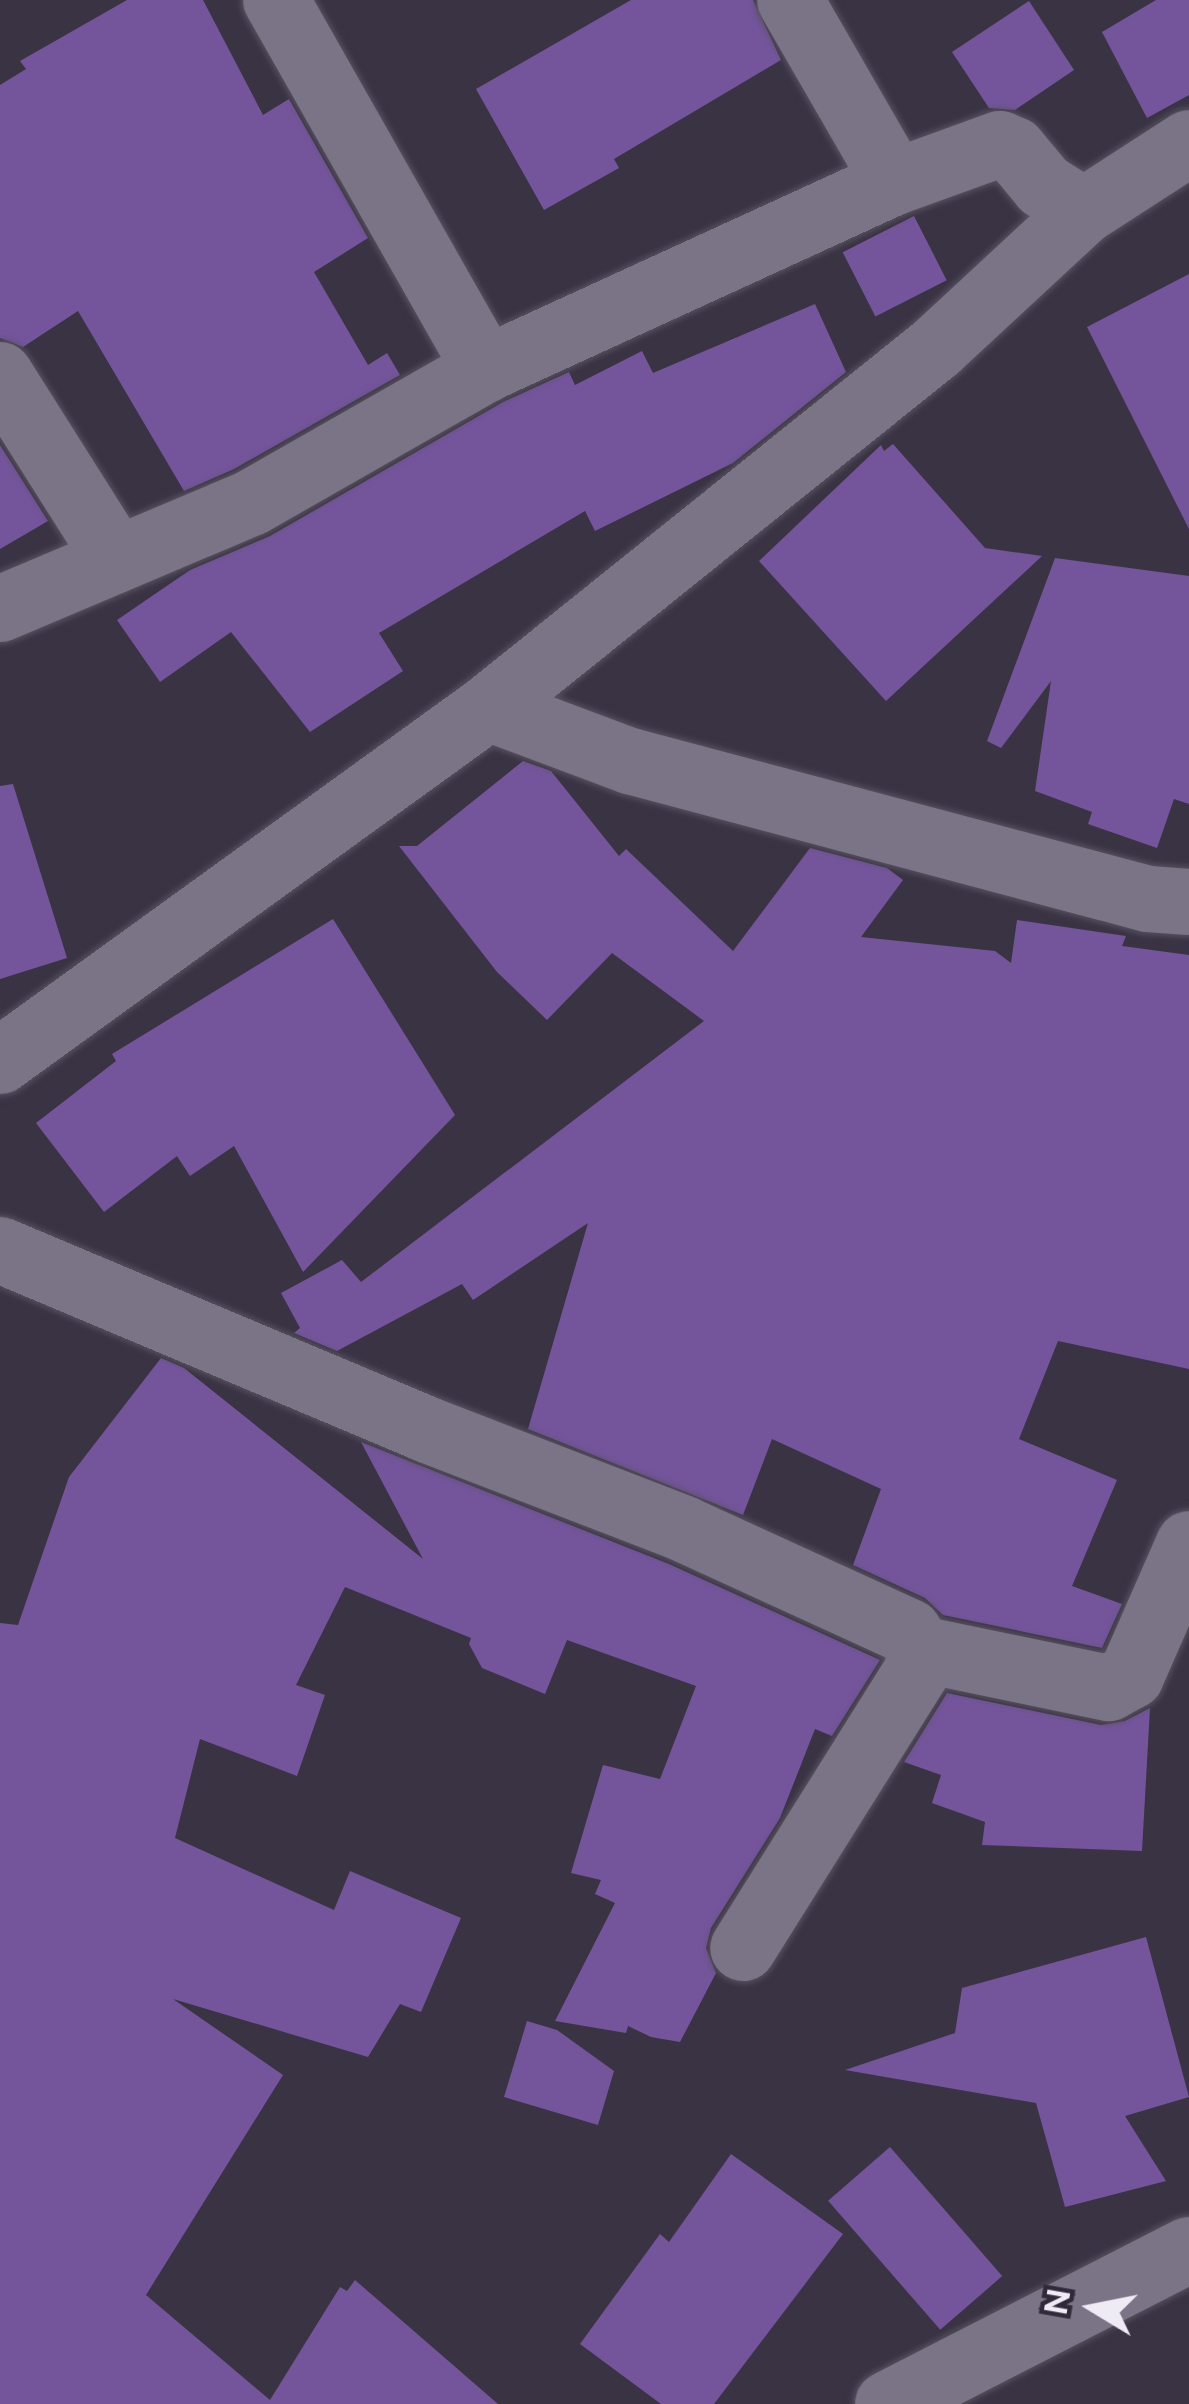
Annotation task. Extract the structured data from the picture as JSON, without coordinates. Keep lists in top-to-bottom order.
{
  "north": "left"
}
